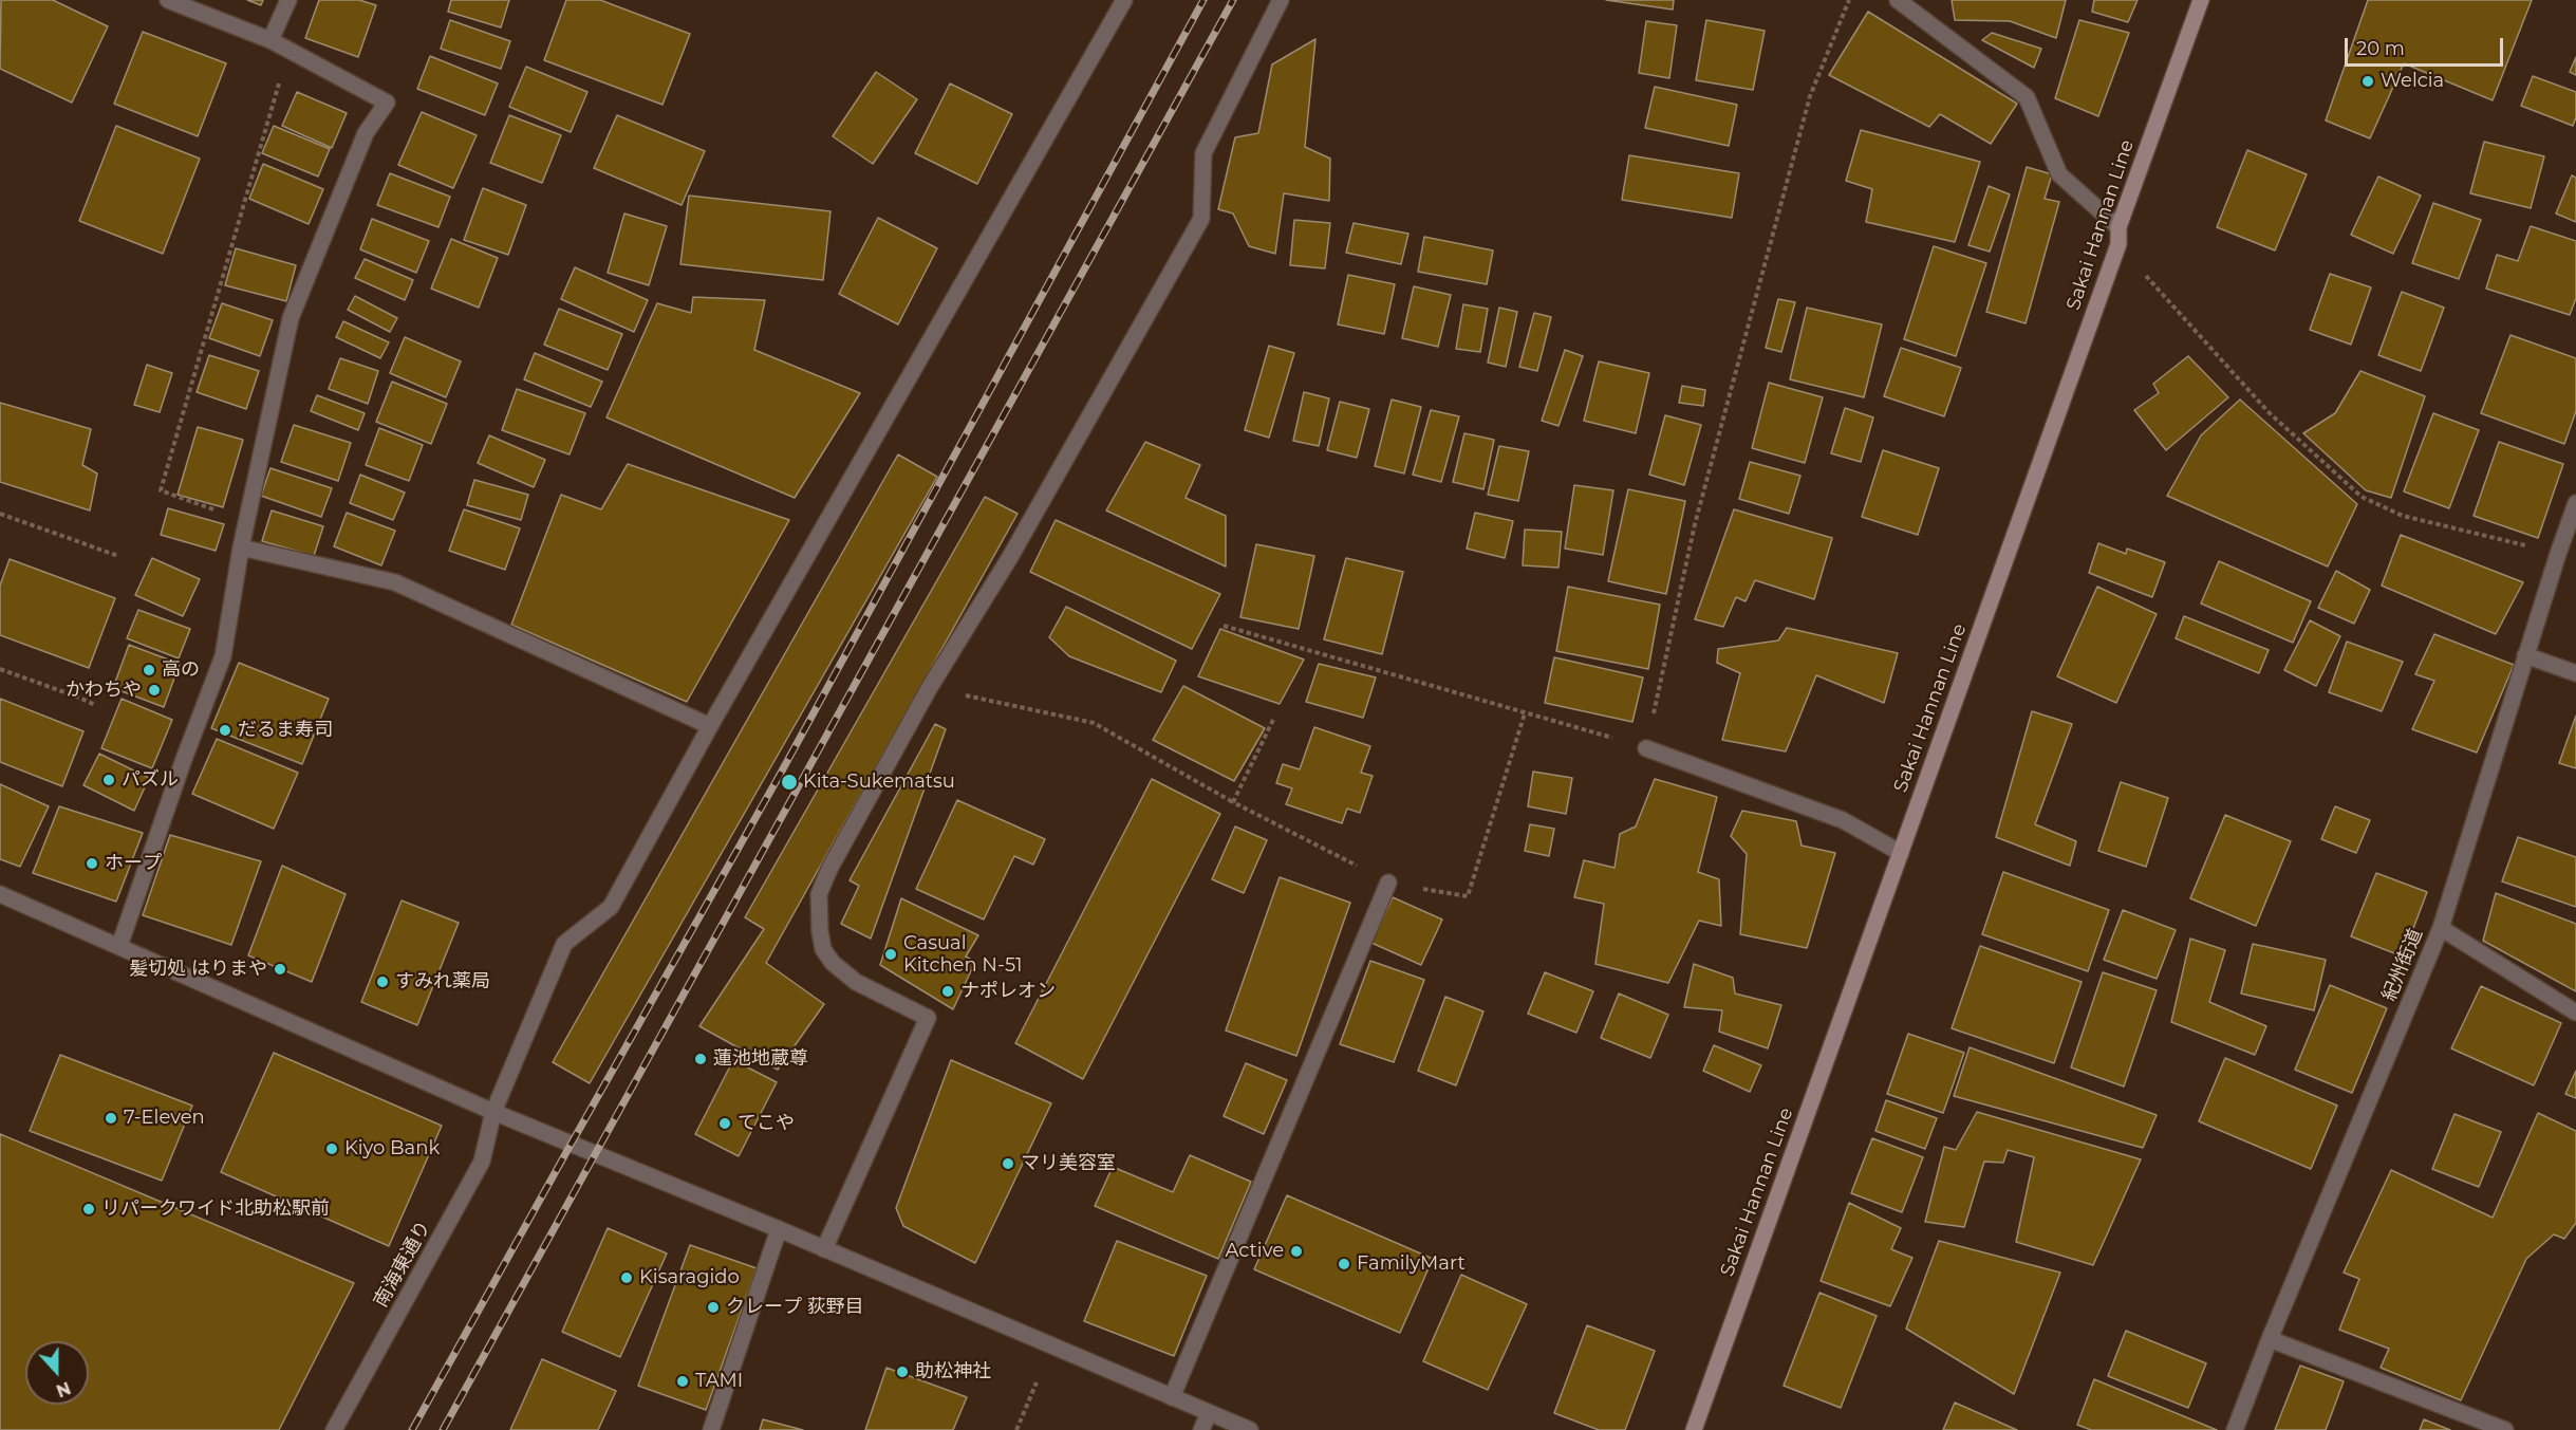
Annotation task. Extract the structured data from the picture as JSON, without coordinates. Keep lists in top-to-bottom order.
{
  "streets": {
    "main road": ["Sakai Hannan Line"],
    "street": ["紀州街道", "南海東通り"]
  },
  "places": [
    "Welcia",
    "高の",
    "かわちや",
    "だるま寿司",
    "パズル",
    "Kita-Sukematsu",
    "ホープ",
    "Casual Kitchen N-51",
    "髪切処 はりまや",
    "すみれ薬局",
    "ナポレオン",
    "蓮池地蔵尊",
    "7-Eleven",
    "てこや",
    "Kiyo Bank",
    "マリ美容室",
    "リパークワイド北助松駅前",
    "Active",
    "FamilyMart",
    "Kisaragido",
    "クレープ 荻野目",
    "助松神社",
    "TAMI"
  ],
  "scale_bar": "20 m",
  "north": "bottom"
}
